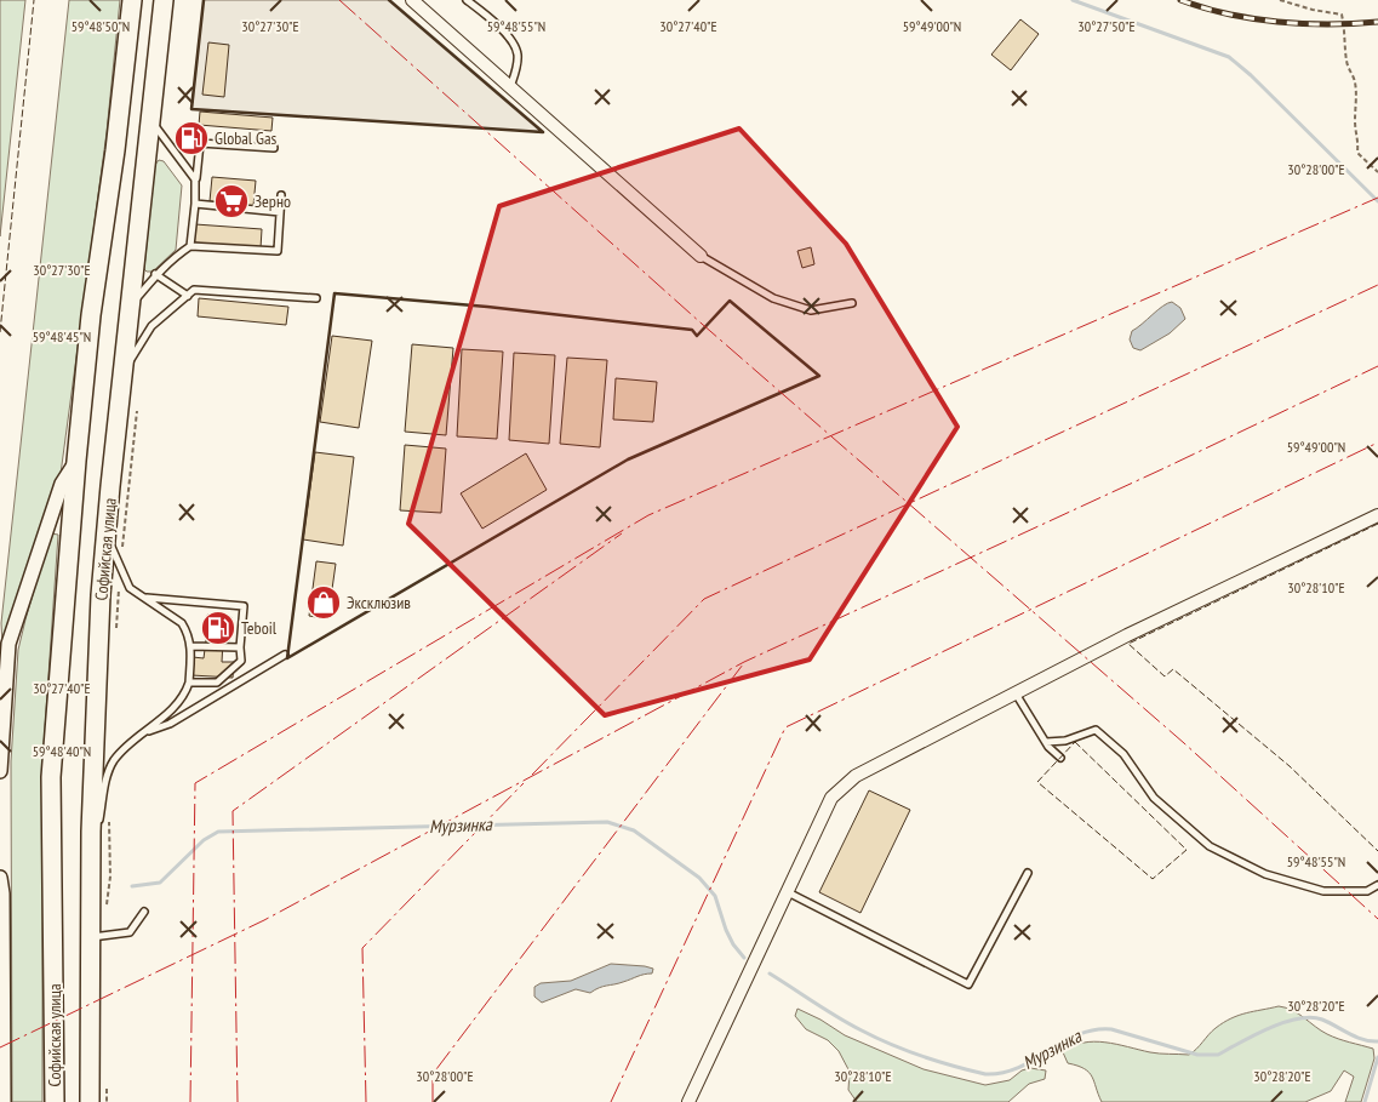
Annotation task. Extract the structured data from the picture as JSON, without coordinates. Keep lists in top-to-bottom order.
{
  "streets": {
    "main road": ["Софийская улица"]
  },
  "water": ["Мурзинка"],
  "places": {
    "fuel station": ["Global Gas", "Teboil"],
    "supermarket": ["Зерно"],
    "shop": ["Эксклюзив"]
  },
  "coordinates": [
    "59°48'50\"N",
    "30°27'30\"E",
    "59°48'55\"N",
    "30°27'40\"E",
    "59°49'00\"N",
    "30°27'50\"E",
    "30°28'00\"E",
    "59°48'45\"N",
    "30°28'10\"E",
    "59°48'40\"N",
    "30°28'20\"E"
  ]
}
